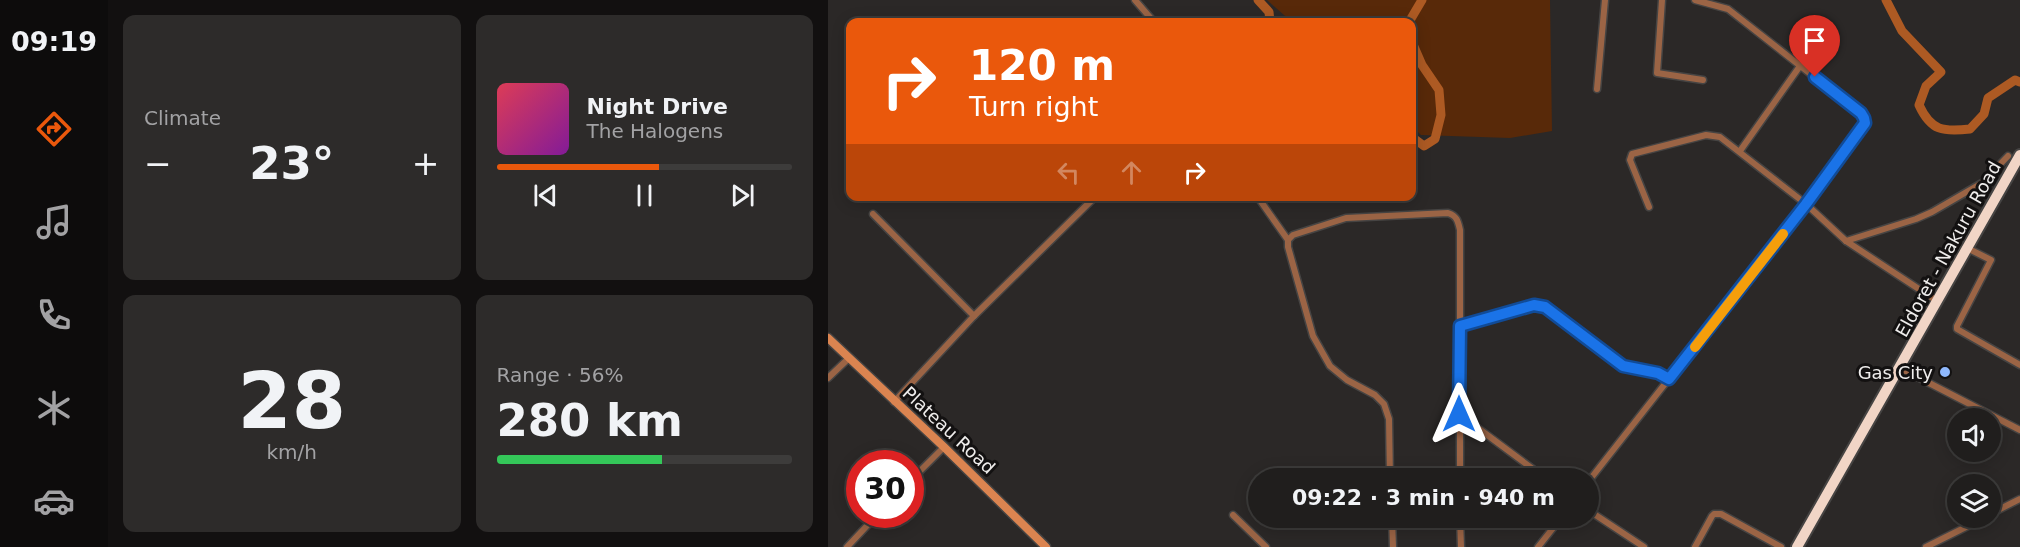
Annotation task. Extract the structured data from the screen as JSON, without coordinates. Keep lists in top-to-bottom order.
{
  "streets": {
    "highway": ["Eldoret - Nakuru Road"],
    "street": ["Plateau Road"]
  },
  "places": ["Gas City"],
  "page": {
    "tabs": "09:19",
    "tile": [
      "Climate",
      ["28", "km/h"],
      ["Range · 56%", "280 km"]
    ],
    "turn": ["120 m", "Turn right"],
    "song": ["Night Drive", "The Halogens"],
    "heat": ["−", "23°", "+"],
    "limit": "30",
    "trip": "09:22 · 3 min · 940 m"
  }
}
